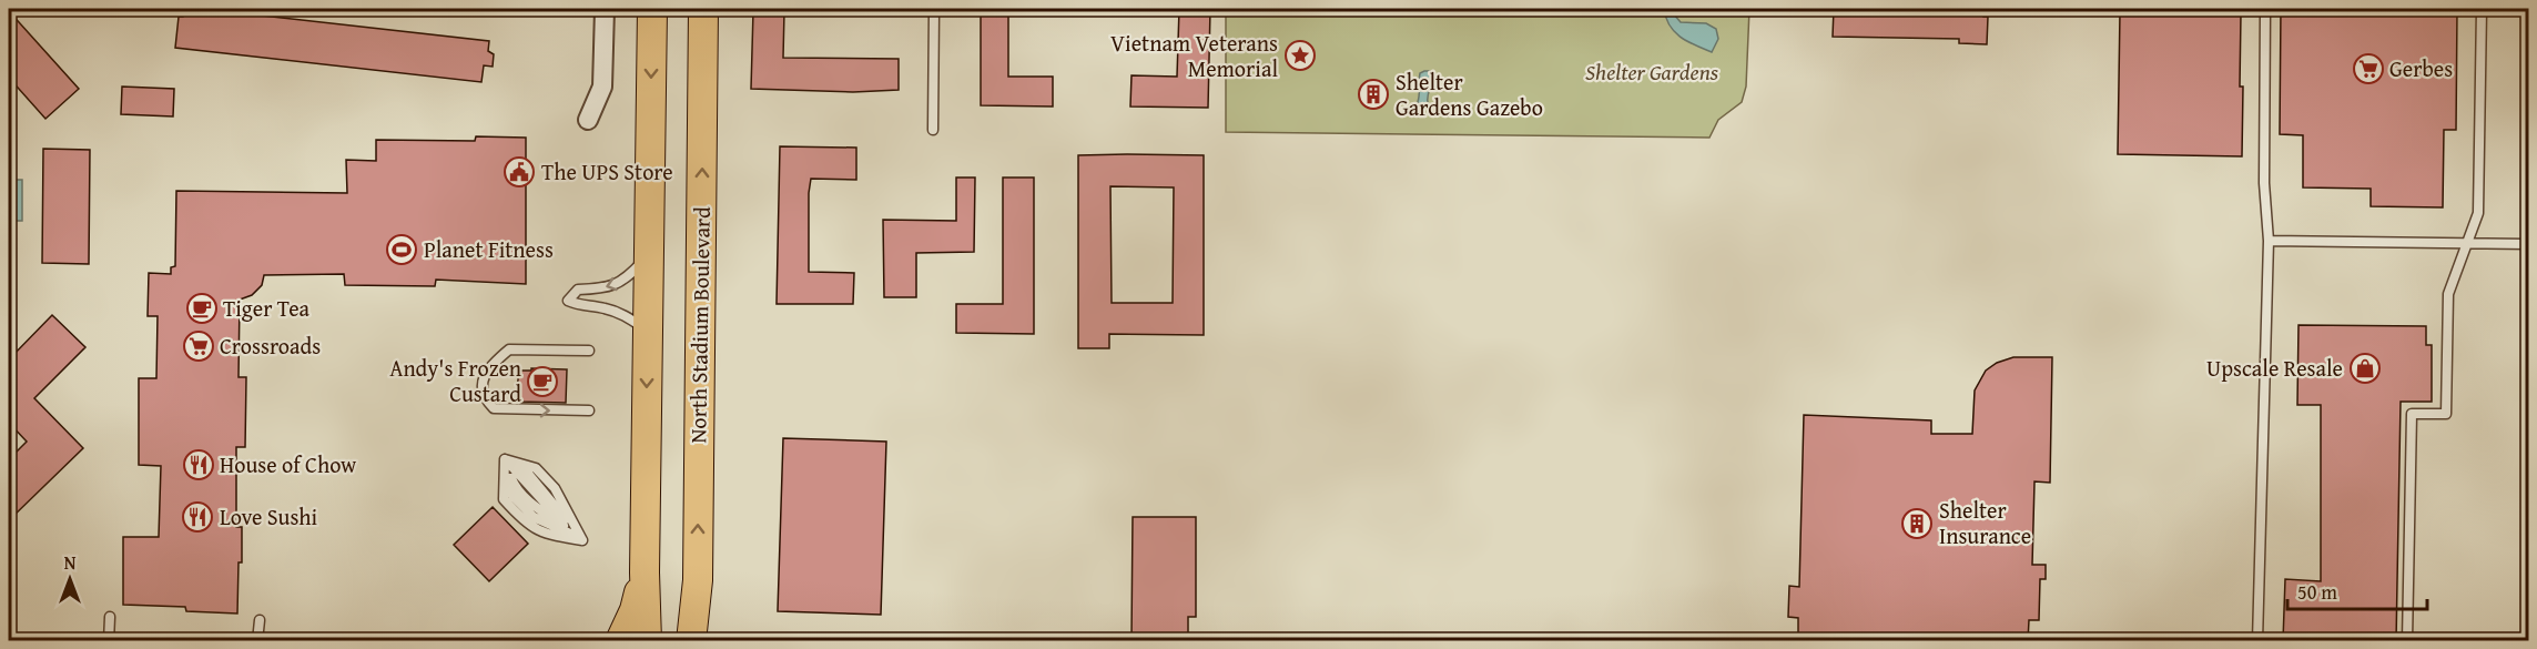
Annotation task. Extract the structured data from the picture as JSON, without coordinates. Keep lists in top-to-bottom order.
{
  "streets": {
    "main road": ["North Stadium Boulevard"]
  },
  "parks": ["Shelter Gardens"],
  "places": {
    "place": ["Vietnam Veterans Memorial"],
    "supermarket": ["Gerbes", "Crossroads"],
    "building": ["Shelter Gardens Gazebo", "Shelter Insurance"],
    "public building": ["The UPS Store"],
    "sports": ["Planet Fitness"],
    "cafe": ["Tiger Tea", "Andy's Frozen Custard"],
    "shop": ["Upscale Resale"],
    "restaurant": ["House of Chow", "Love Sushi"]
  },
  "scale_bar": "50 m",
  "north": "top"
}
